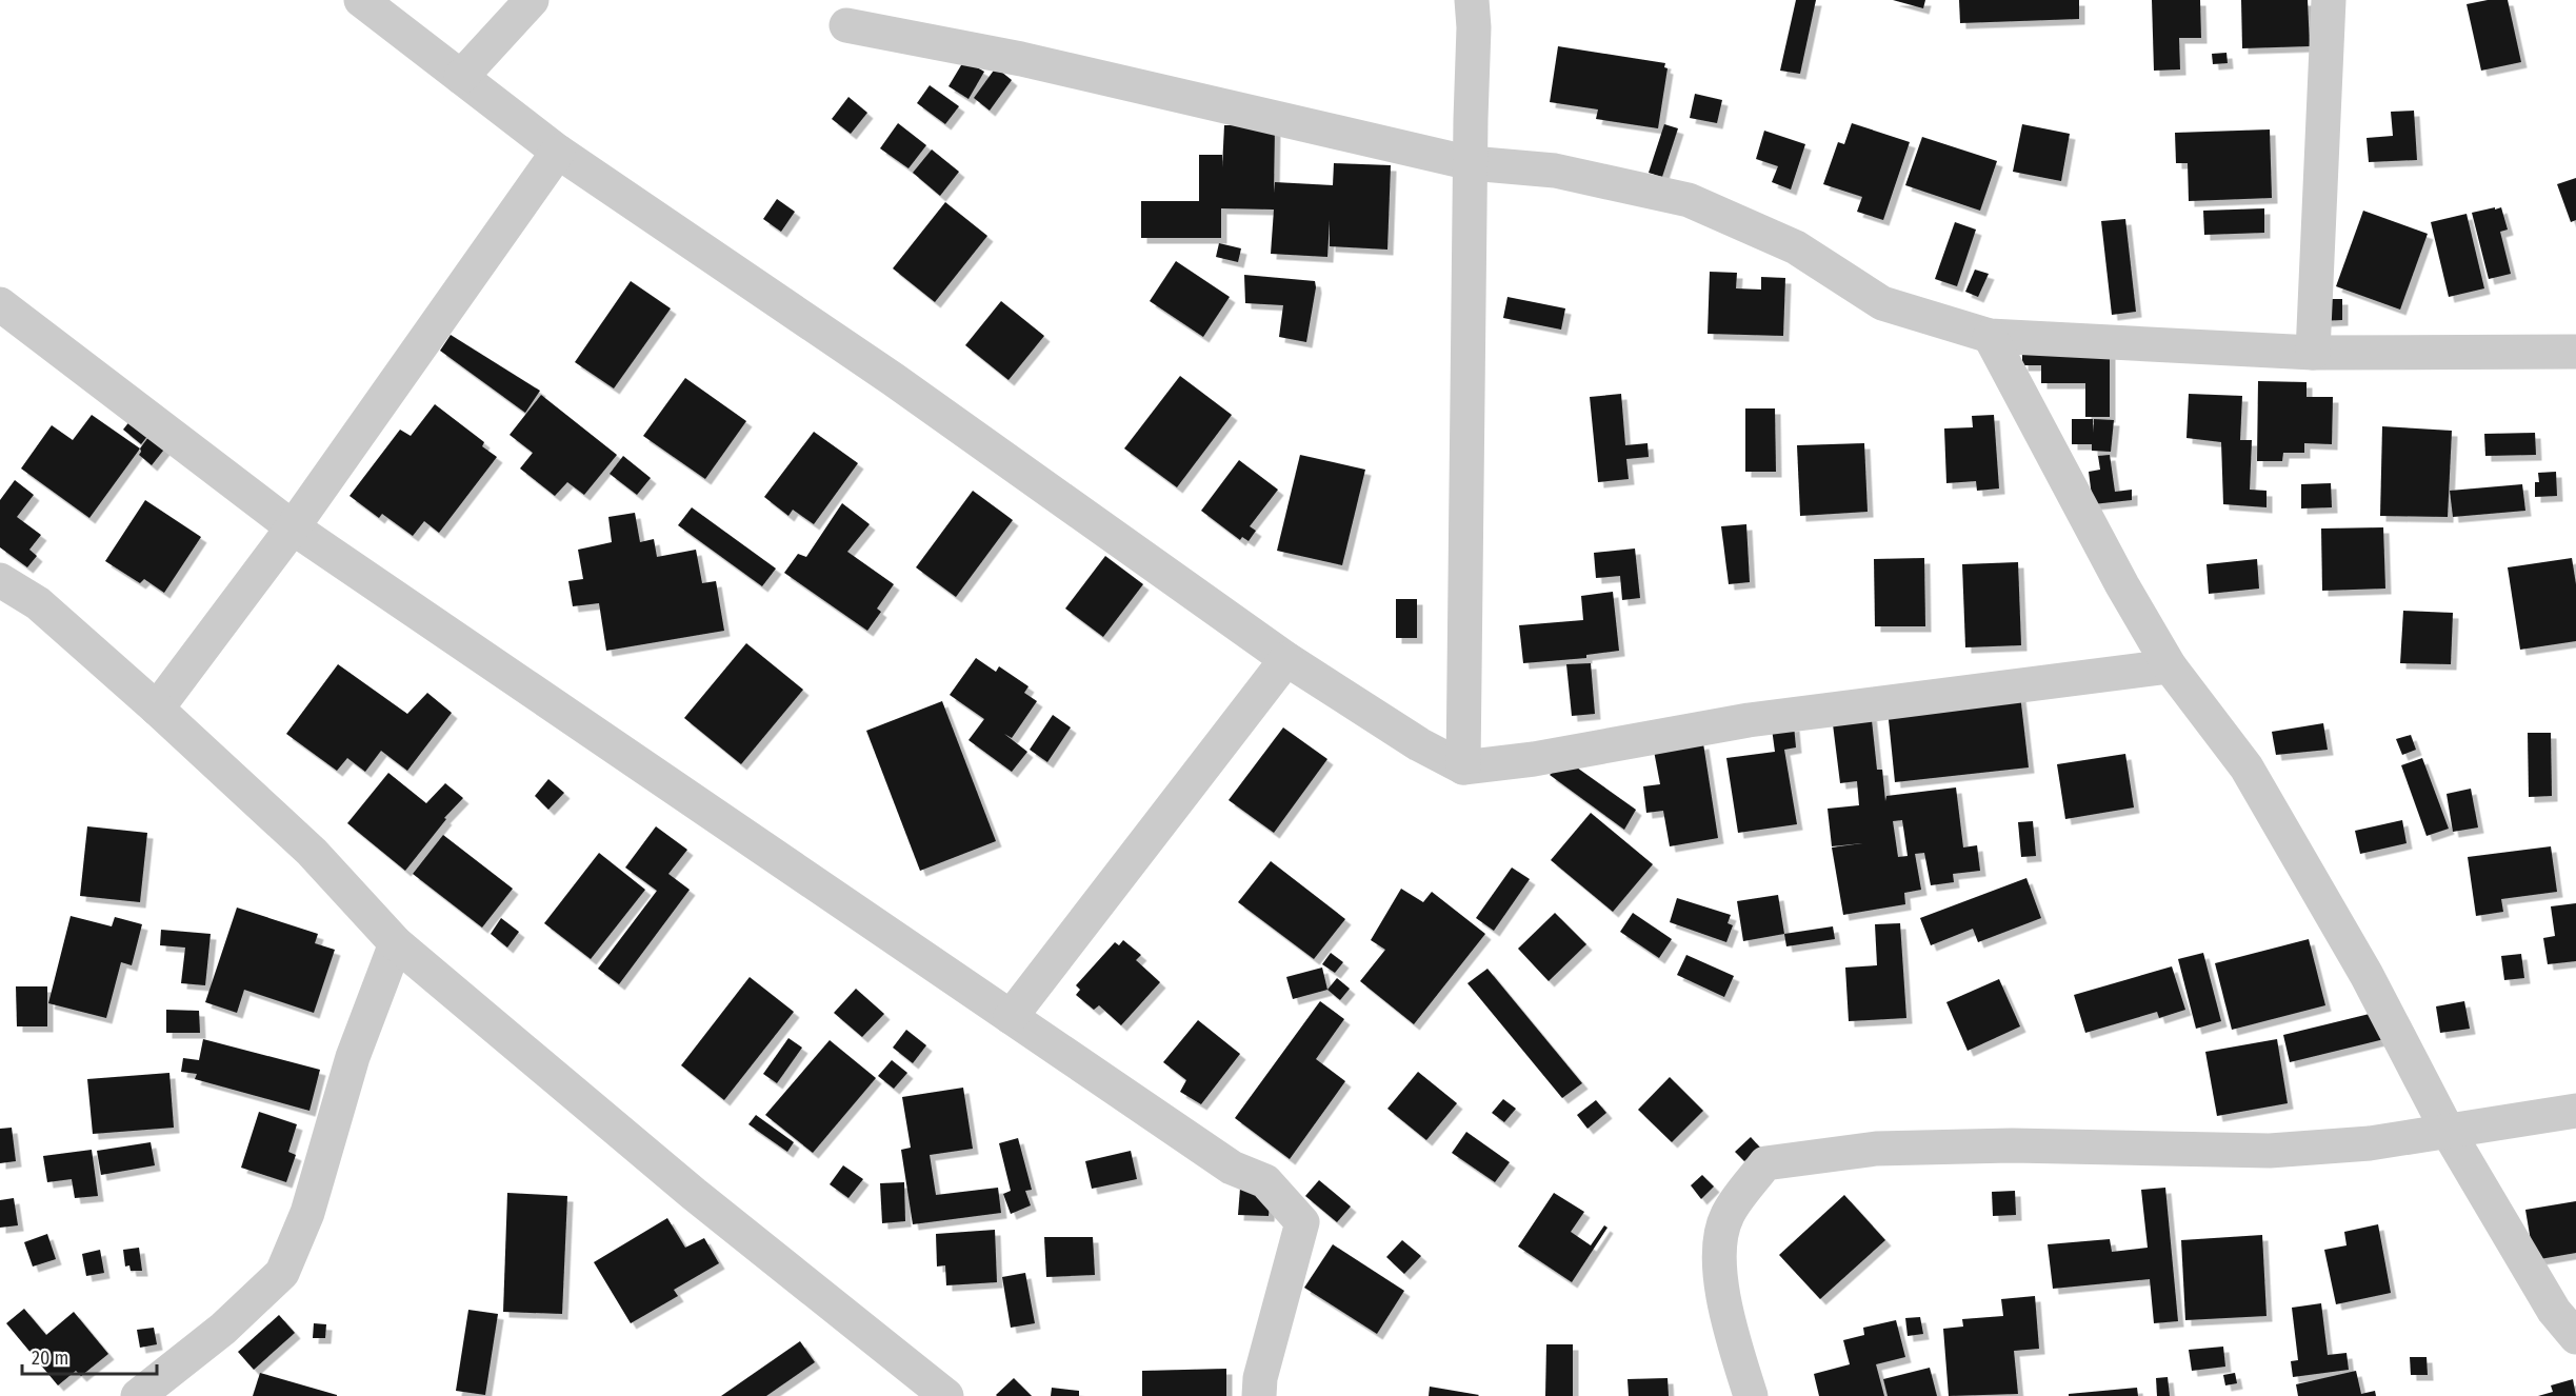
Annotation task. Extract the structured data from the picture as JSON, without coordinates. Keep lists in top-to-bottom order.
{
  "scale_bar": "20 m"
}
